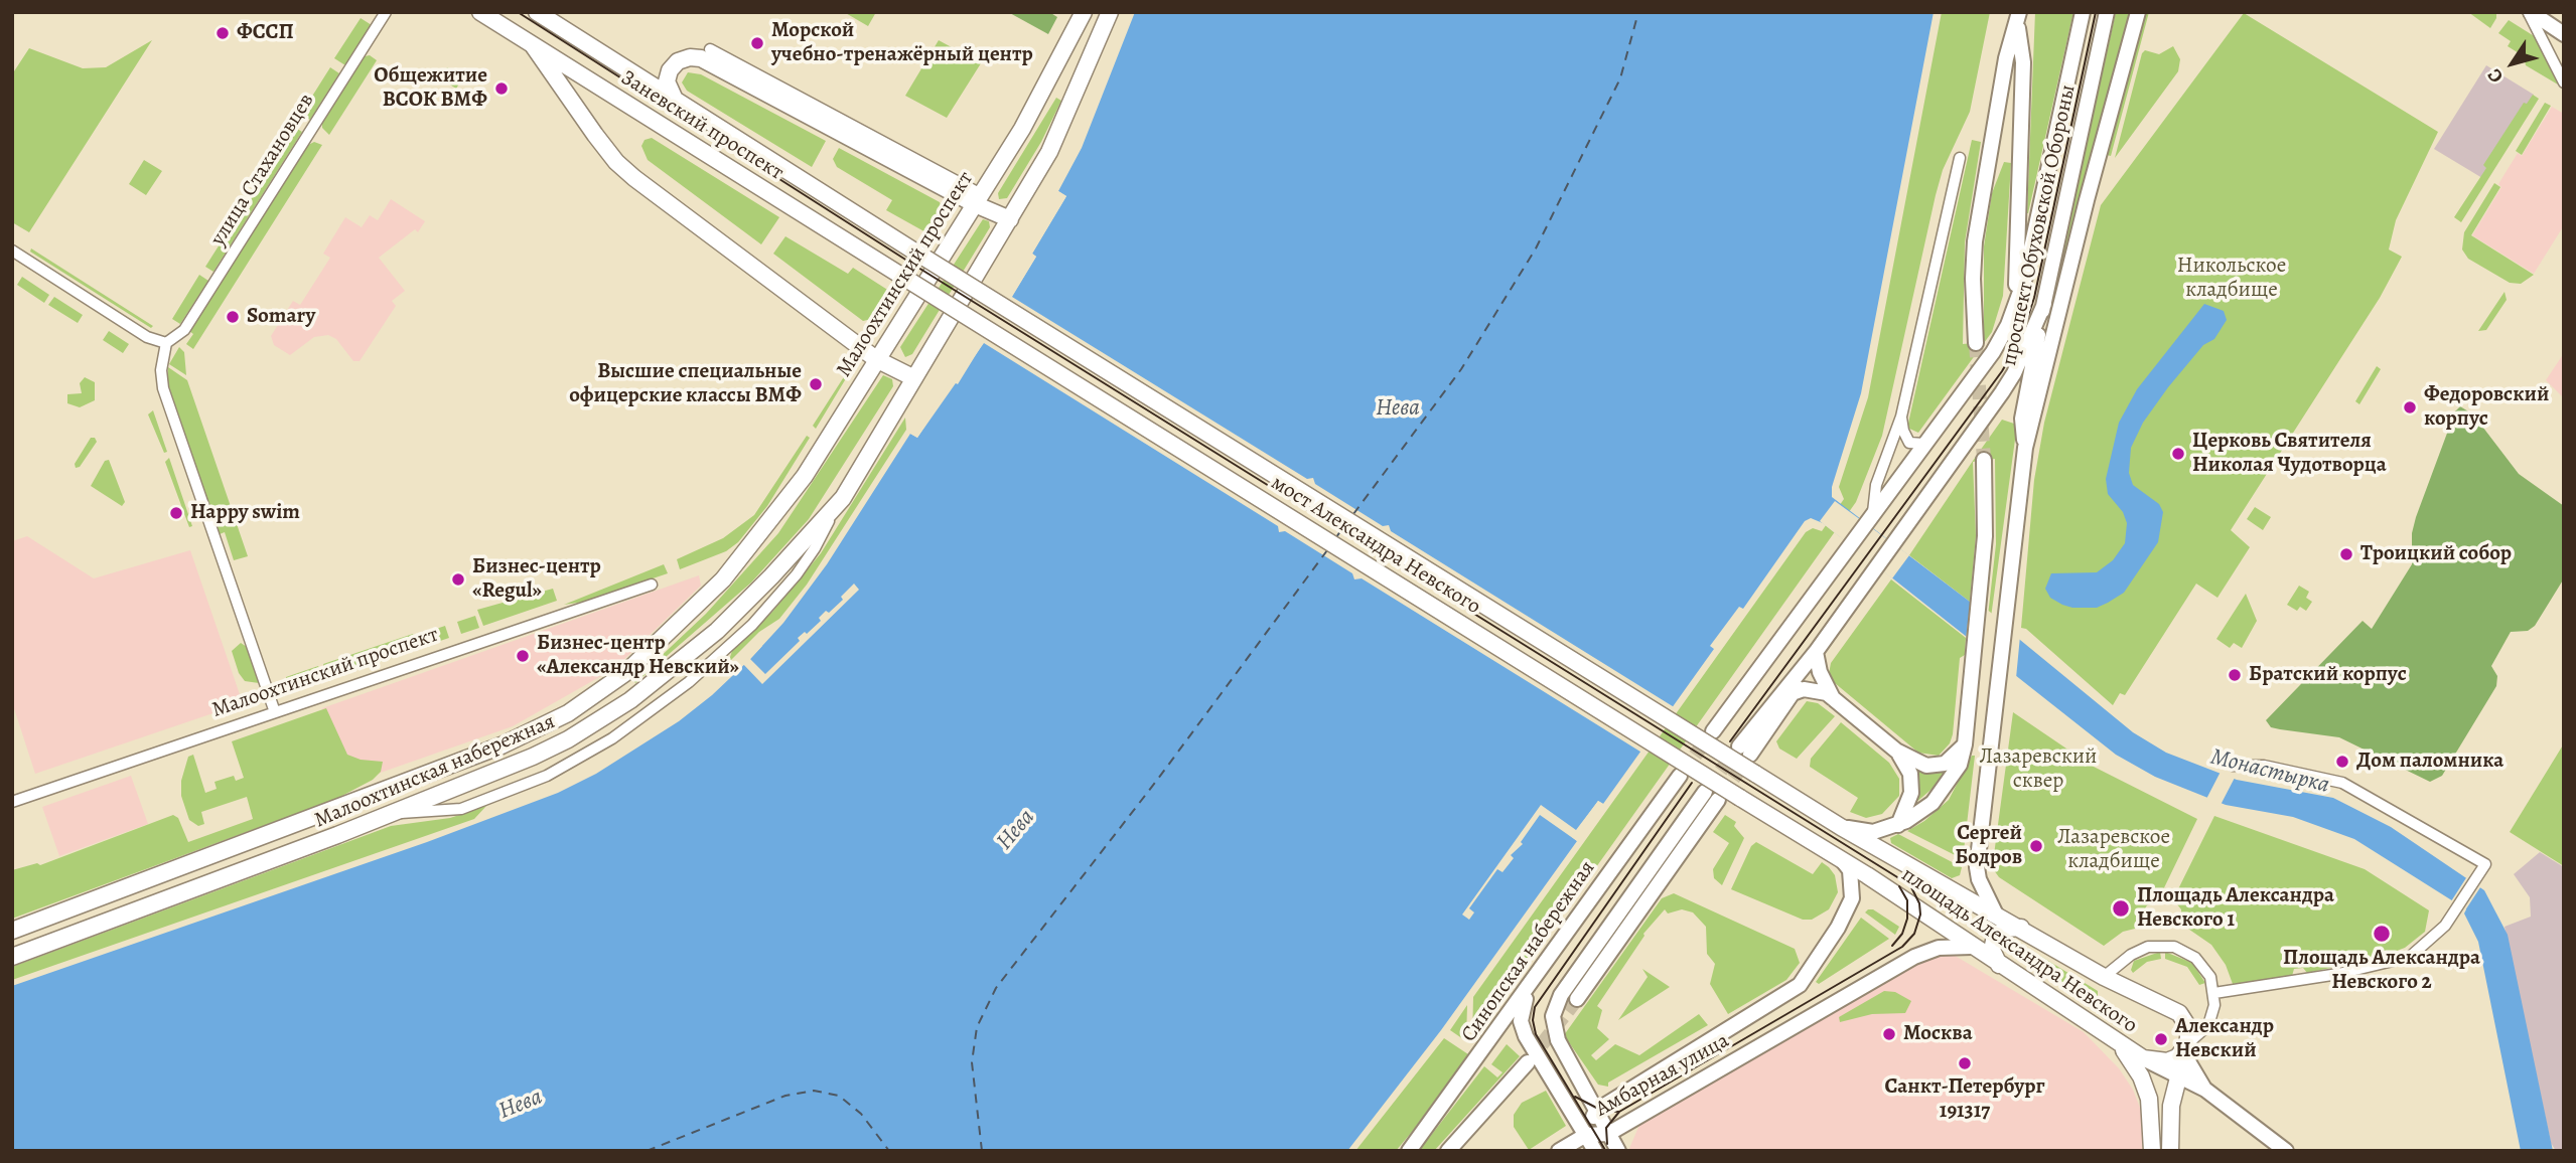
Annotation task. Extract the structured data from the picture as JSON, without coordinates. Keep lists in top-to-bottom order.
{
  "streets": {
    "main road": [
      "Заневский проспект",
      "проспект Обуховской Обороны",
      "Малоохтинский проспект",
      "мост Александра Невского",
      "Малоохтинская набережная",
      "площадь Александра Невского",
      "Синопская набережная",
      "Амбарная улица"
    ],
    "street": ["улица Стахановцев"]
  },
  "crossings": [
    ["Заневский проспект", "мост Александра Невского"],
    ["проспект Обуховской Обороны", "площадь Александра Невского"],
    ["Малоохтинский проспект", "Малоохтинская набережная"],
    ["мост Александра Невского", "площадь Александра Невского"],
    ["площадь Александра Невского", "Амбарная улица"]
  ],
  "water": ["Нева", "Монастырка"],
  "parks": ["Никольское кладбище", "Лазаревский сквер", "Лазаревское кладбище"],
  "places": [
    "ФССП",
    "Морской учебно-тренажёрный центр",
    "Общежитие ВСОК ВМФ",
    "Somary",
    "Высшие специальные офицерские классы ВМФ",
    "Федоровский корпус",
    "Церковь Святителя Николая Чудотворца",
    "Happy swim",
    "Троицкий собор",
    "Бизнес-центр «Regul»",
    "Бизнес-центр «Александр Невский»",
    "Братский корпус",
    "Дом паломника",
    "Сергей Бодров",
    "Площадь Александра Невского 1",
    "Площадь Александра Невского 2",
    "Москва",
    "Александр Невский",
    "Санкт-Петербург 191317"
  ],
  "north": "bottom left"
}
